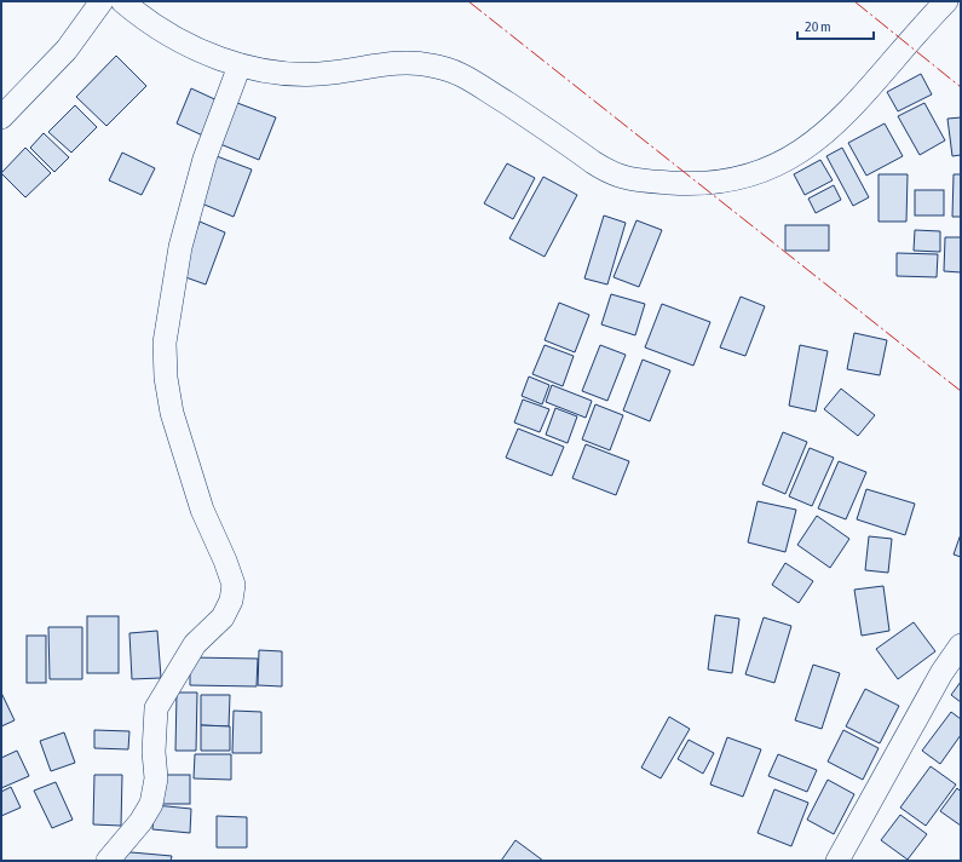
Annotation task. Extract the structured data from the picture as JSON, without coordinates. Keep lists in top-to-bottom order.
{
  "scale_bar": "20 m"
}
